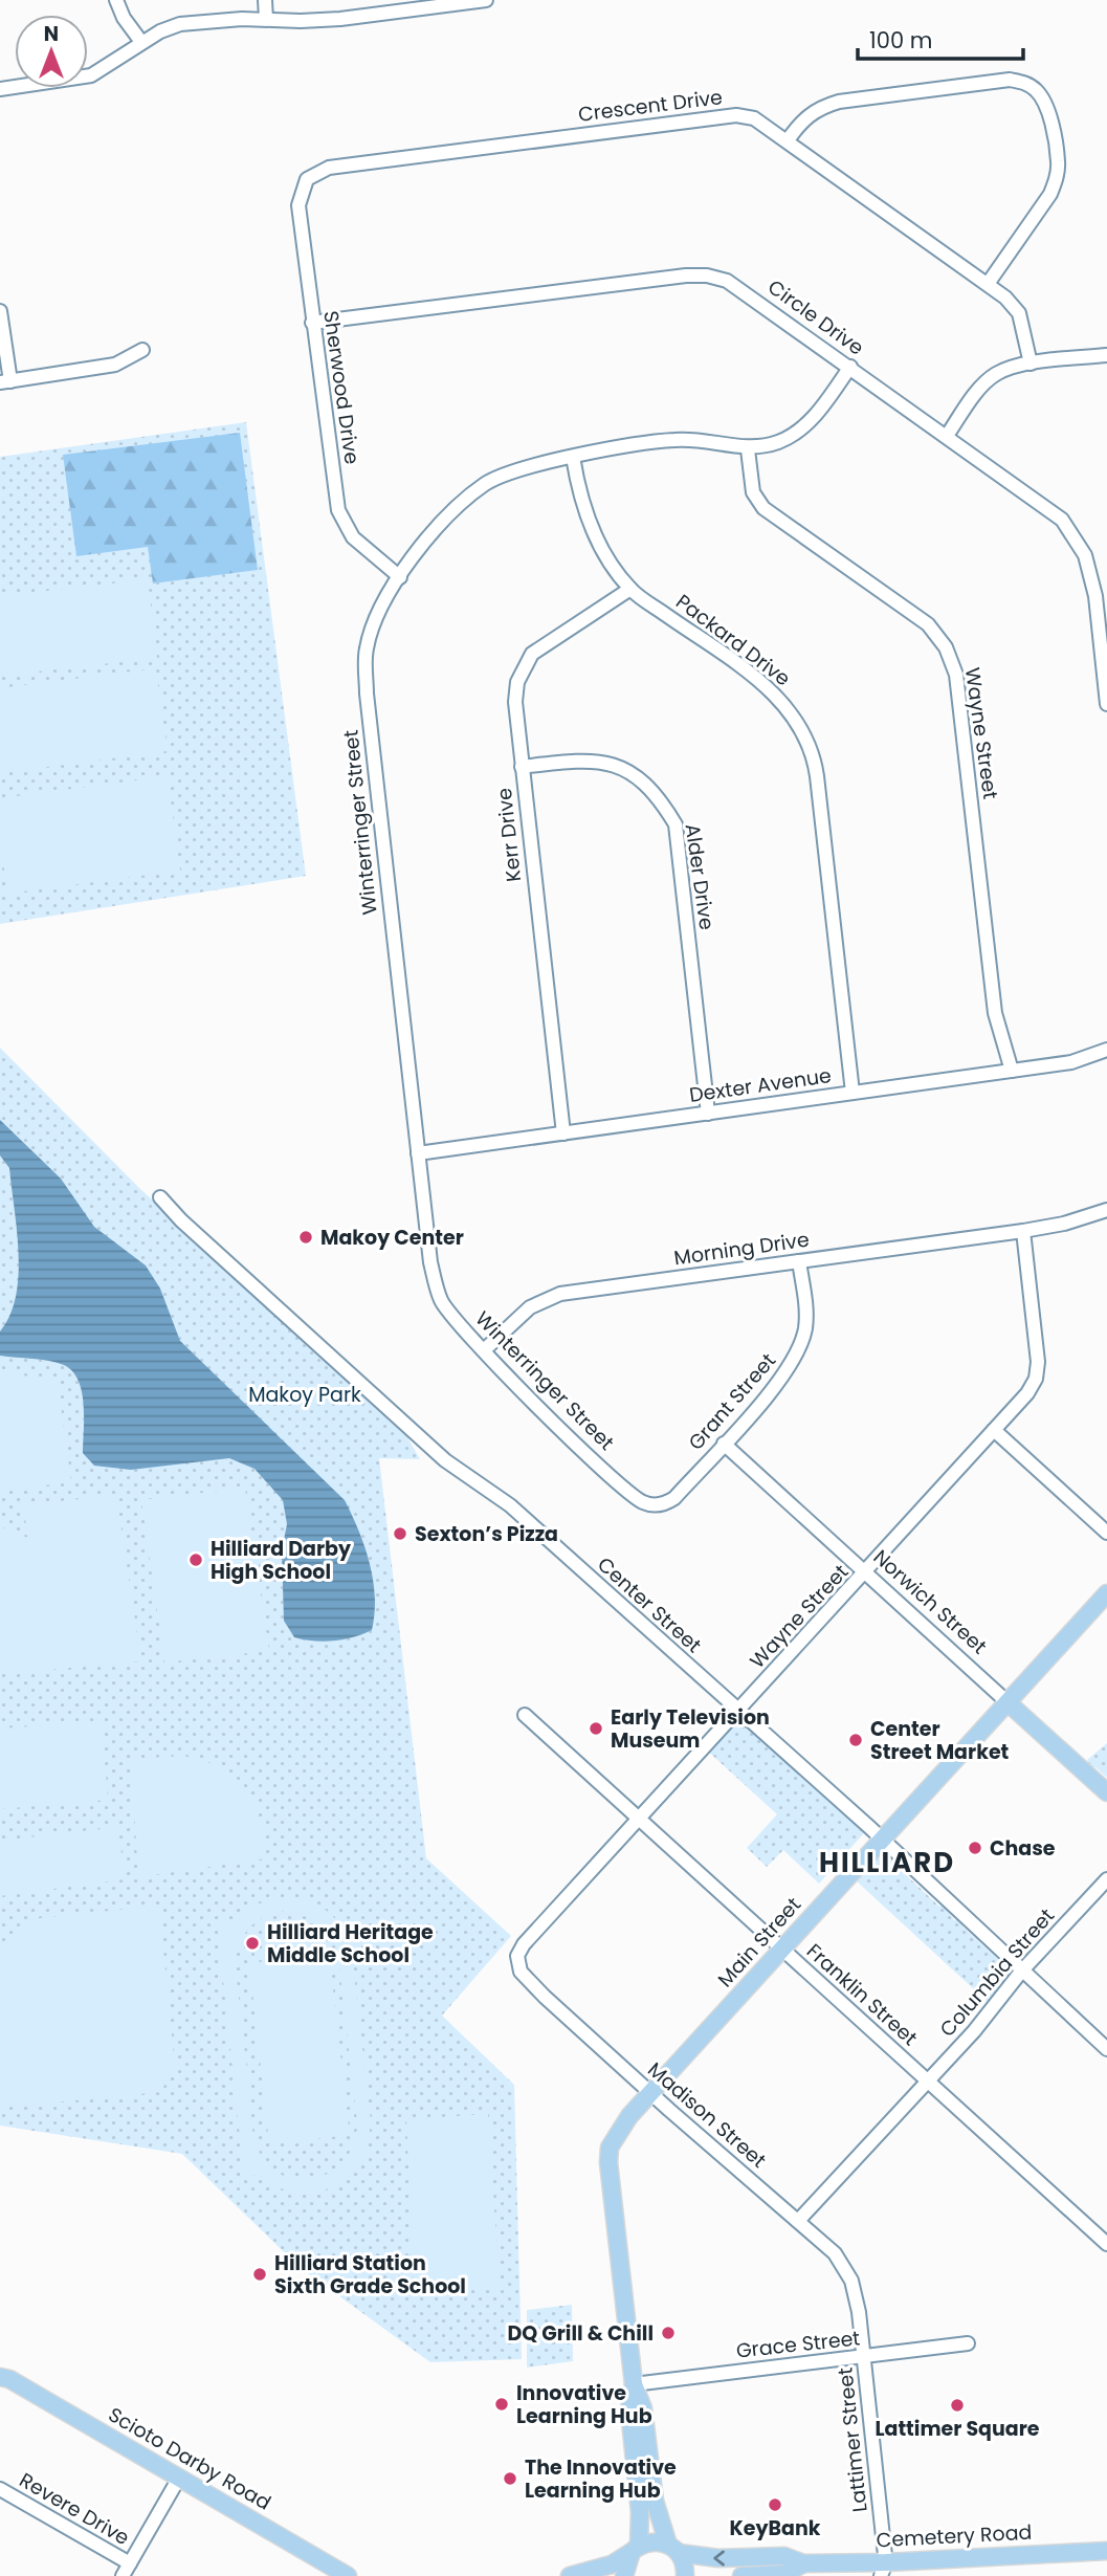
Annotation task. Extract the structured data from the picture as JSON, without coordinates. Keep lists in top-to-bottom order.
{
  "streets": {
    "main road": [
      "Norwich Street",
      "Main Street",
      "Scioto Darby Road",
      "Cemetery Road"
    ],
    "street": [
      "Crescent Drive",
      "Circle Drive",
      "Sherwood Drive",
      "Packard Drive",
      "Wayne Street",
      "Winterringer Street",
      "Kerr Drive",
      "Alder Drive",
      "Dexter Avenue",
      "Morning Drive",
      "Grant Street",
      "Center Street",
      "Columbia Street",
      "Franklin Street",
      "Madison Street",
      "Grace Street",
      "Lattimer Street",
      "Revere Drive"
    ]
  },
  "crossings": [
    ["Crescent Drive", "Sherwood Drive"],
    ["Circle Drive", "Sherwood Drive"],
    ["Circle Drive", "Winterringer Street"],
    ["Sherwood Drive", "Winterringer Street"],
    ["Packard Drive", "Winterringer Street"],
    ["Packard Drive", "Kerr Drive"],
    ["Packard Drive", "Dexter Avenue"],
    ["Wayne Street", "Winterringer Street"],
    ["Wayne Street", "Dexter Avenue"],
    ["Wayne Street", "Morning Drive"],
    ["Wayne Street", "Norwich Street"],
    ["Wayne Street", "Center Street"],
    ["Wayne Street", "Franklin Street"],
    ["Wayne Street", "Madison Street"],
    ["Winterringer Street", "Dexter Avenue"],
    ["Winterringer Street", "Morning Drive"],
    ["Winterringer Street", "Grant Street"],
    ["Kerr Drive", "Alder Drive"],
    ["Kerr Drive", "Dexter Avenue"],
    ["Alder Drive", "Dexter Avenue"],
    ["Morning Drive", "Grant Street"],
    ["Grant Street", "Norwich Street"],
    ["Norwich Street", "Main Street"],
    ["Center Street", "Main Street"],
    ["Center Street", "Columbia Street"],
    ["Main Street", "Franklin Street"],
    ["Main Street", "Madison Street"],
    ["Main Street", "Grace Street"],
    ["Main Street", "Cemetery Road"],
    ["Columbia Street", "Franklin Street"],
    ["Columbia Street", "Madison Street"],
    ["Madison Street", "Lattimer Street"],
    ["Grace Street", "Lattimer Street"],
    ["Lattimer Street", "Cemetery Road"]
  ],
  "districts": ["HILLIARD"],
  "parks": ["Makoy Park"],
  "places": [
    "Makoy Center",
    "Sexton’s Pizza",
    "Hilliard Darby High School",
    "Early Television Museum",
    "Center Street Market",
    "Chase",
    "Hilliard Heritage Middle School",
    "Hilliard Station Sixth Grade School",
    "DQ Grill & Chill",
    "Innovative Learning Hub",
    "Lattimer Square",
    "The Innovative Learning Hub",
    "KeyBank"
  ],
  "scale_bar": "100 m",
  "north": "top"
}
